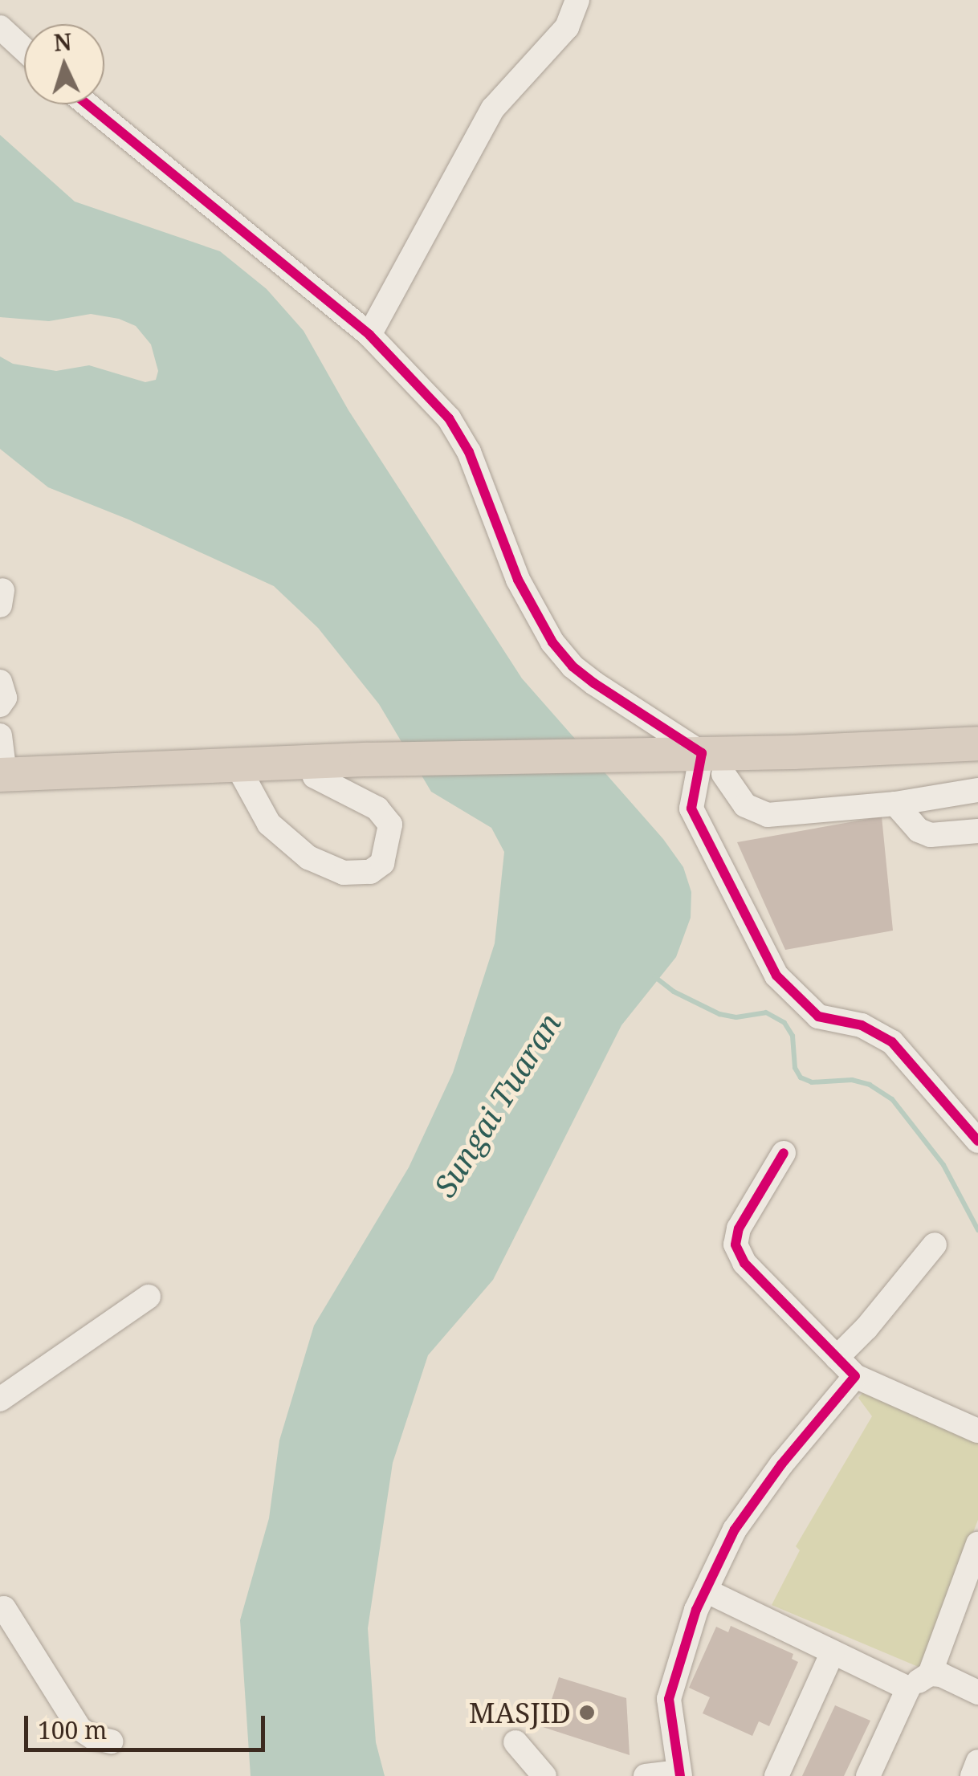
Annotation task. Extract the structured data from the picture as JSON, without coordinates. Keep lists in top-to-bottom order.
{
  "water": ["Sungai Tuaran"],
  "places": ["MASJID"],
  "scale_bar": "100 m",
  "north": "top"
}
